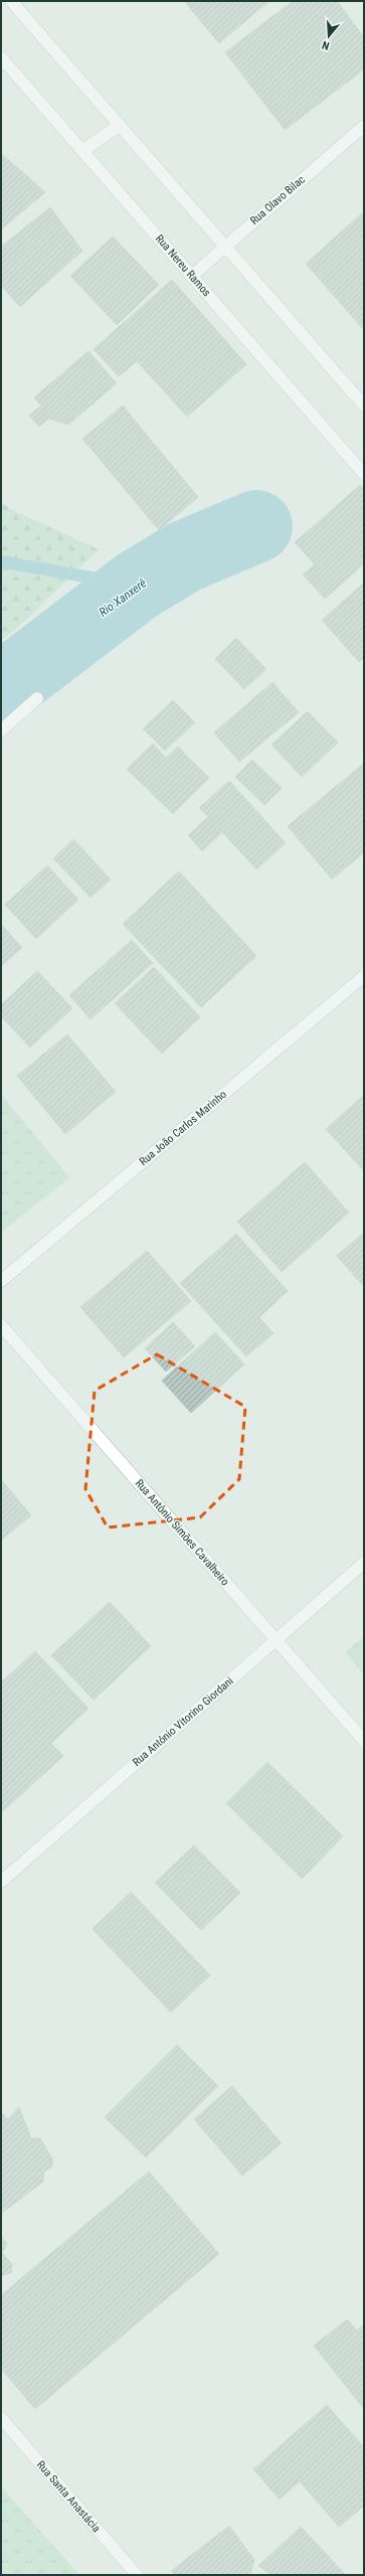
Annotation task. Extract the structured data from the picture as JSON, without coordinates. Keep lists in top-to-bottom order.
{
  "streets": {
    "street": [
      "Rua Olavo Bilac",
      "Rua Nereu Ramos",
      "Rua João Carlos Marinho",
      "Rua Antônio Simões Cavalheiro",
      "Rua Antônio Vitorino Giordani",
      "Rua Santa Anastácia"
    ]
  },
  "crossings": [
    ["Rua Olavo Bilac", "Rua Nereu Ramos"],
    ["Rua Antônio Simões Cavalheiro", "Rua Antônio Vitorino Giordani"]
  ],
  "water": ["Rio Xanxerê"],
  "north": "bottom"
}
